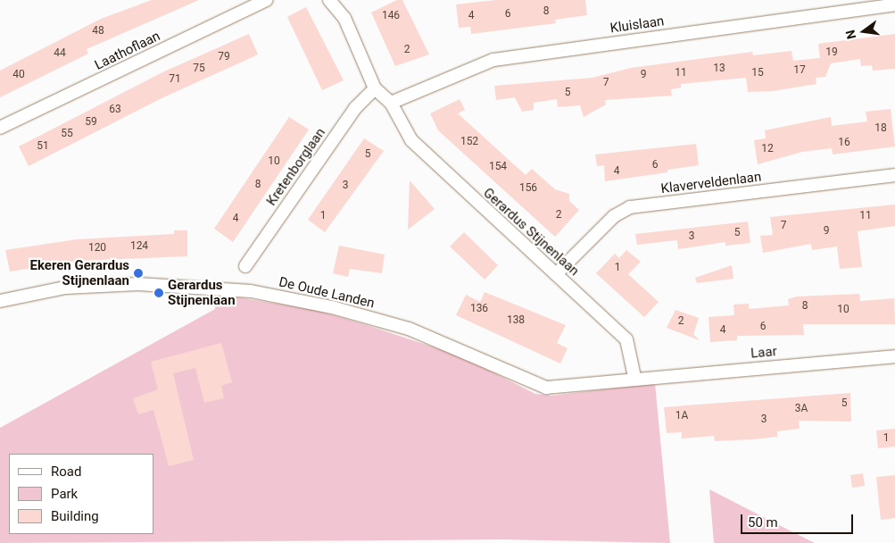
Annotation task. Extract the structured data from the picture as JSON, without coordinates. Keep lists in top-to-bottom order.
{
  "streets": {
    "street": [
      "Kluislaan",
      "Laathoflaan",
      "Kretenborglaan",
      "Klaverveldenlaan",
      "Gerardus Stijnenlaan",
      "De Oude Landen",
      "Laar"
    ]
  },
  "crossings": [
    ["Kluislaan", "Gerardus Stijnenlaan"],
    ["Kretenborglaan", "Gerardus Stijnenlaan"],
    ["Klaverveldenlaan", "Gerardus Stijnenlaan"],
    ["Gerardus Stijnenlaan", "De Oude Landen"],
    ["Gerardus Stijnenlaan", "Laar"],
    ["De Oude Landen", "Laar"]
  ],
  "places": ["Ekeren Gerardus Stijnenlaan", "Gerardus Stijnenlaan"],
  "house_numbers": [
    "8",
    "6",
    "146",
    "4",
    "48",
    "2",
    "19",
    "44",
    "79",
    "75",
    "13",
    "17",
    "11",
    "15",
    "40",
    "9",
    "71",
    "7",
    "5",
    "63",
    "59",
    "18",
    "55",
    "152",
    "16",
    "51",
    "12",
    "5",
    "10",
    "6",
    "154",
    "4",
    "8",
    "3",
    "156",
    "2",
    "1",
    "11",
    "4",
    "7",
    "9",
    "5",
    "3",
    "124",
    "120",
    "1",
    "8",
    "136",
    "10",
    "138",
    "2",
    "6",
    "4",
    "5",
    "3A",
    "1A",
    "3",
    "1"
  ],
  "legend": ["Road", "Park", "Building"],
  "scale_bar": "50 m",
  "north": "left"
}
